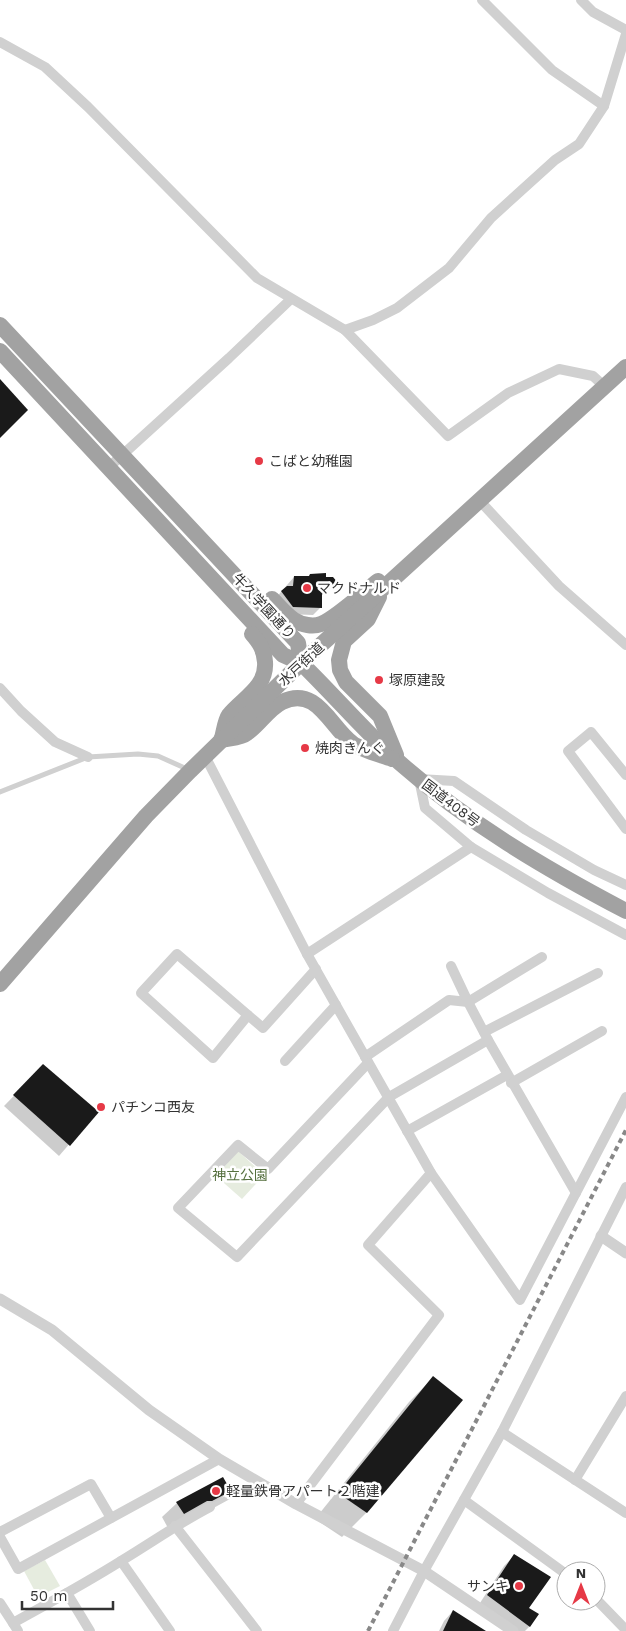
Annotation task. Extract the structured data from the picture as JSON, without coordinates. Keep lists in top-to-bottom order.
{
  "streets": {
    "highway": ["牛久学園通り", "水戸街道", "国道408号"]
  },
  "crossings": [
    ["牛久学園通り", "水戸街道"],
    ["牛久学園通り", "国道408号"],
    ["水戸街道", "国道408号"]
  ],
  "parks": ["神立公園"],
  "places": [
    "こばと幼稚園",
    "マクドナルド",
    "塚原建設",
    "焼肉きんぐ",
    "パチンコ西友",
    "軽量鉄骨アパート２階建",
    "サンキ"
  ],
  "scale_bar": "50 m",
  "north": "top"
}
